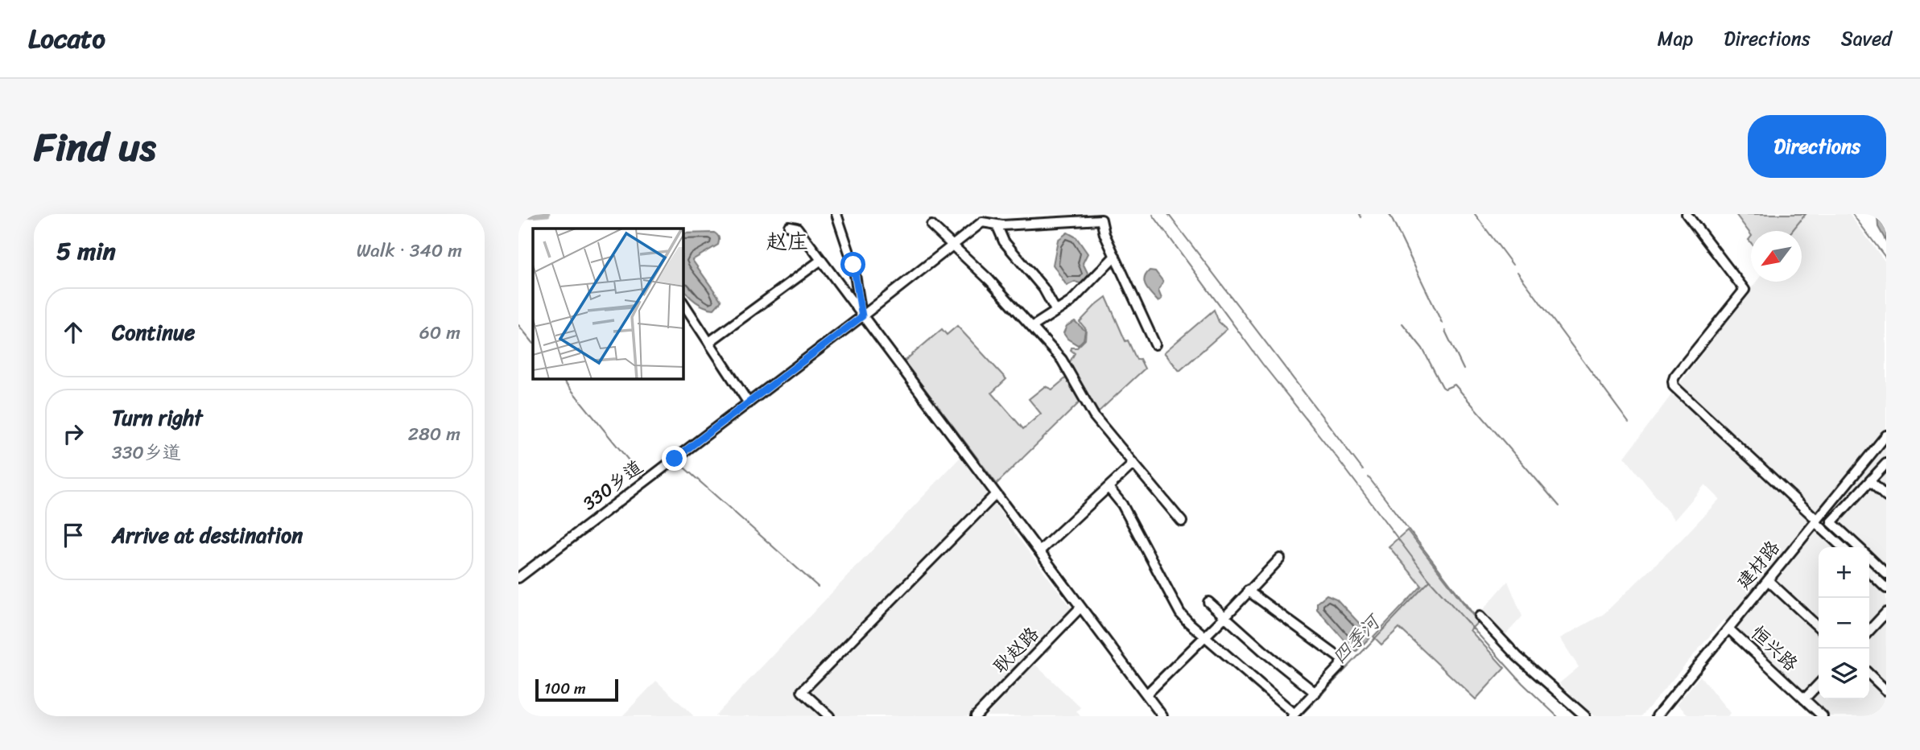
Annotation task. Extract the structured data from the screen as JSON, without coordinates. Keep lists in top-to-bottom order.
{
  "streets": {
    "street": [
      "330乡道",
      "建材路",
      "恒兴路",
      "耿赵路"
    ]
  },
  "crossings": [
    ["建材路", "恒兴路"]
  ],
  "districts": ["赵庄"],
  "water": ["四季河"],
  "scale_bar": "100 m",
  "north": "bottom left",
  "page": {
    "header": "Locato",
    "nav": ["Map", "Directions", "Saved"],
    "title": "Find us",
    "buttons": "Directions",
    "heading": ["5 min", "Walk · 340 m"],
    "list": [
      ["Continue", "60 m"],
      ["Turn right", "330乡道", "280 m"],
      "Arrive at destination"
    ],
    "map_buttons": ["+", "−"],
    "scale": "100 m"
  }
}
